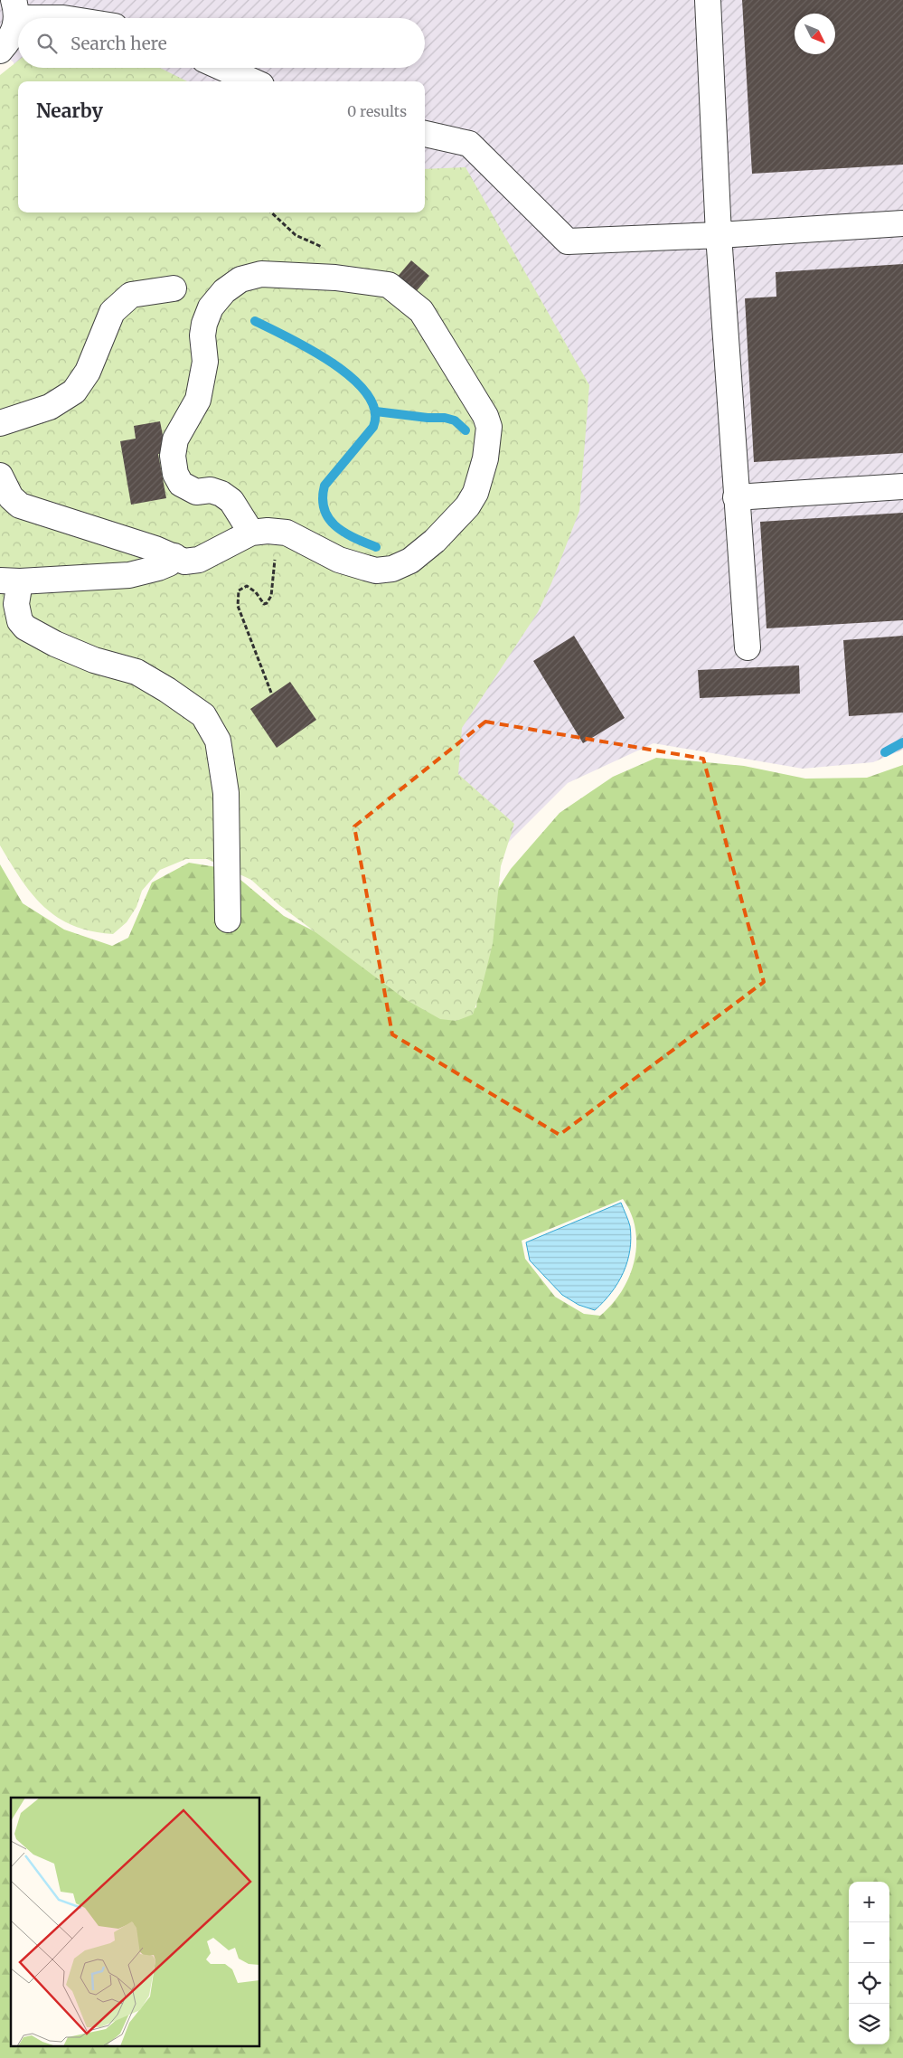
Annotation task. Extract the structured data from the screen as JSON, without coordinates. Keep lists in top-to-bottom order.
{
  "north": "bottom right",
  "page": {
    "search": "Search here",
    "heading": ["Nearby", "0 results"],
    "map_buttons": ["+", "−"]
  }
}
